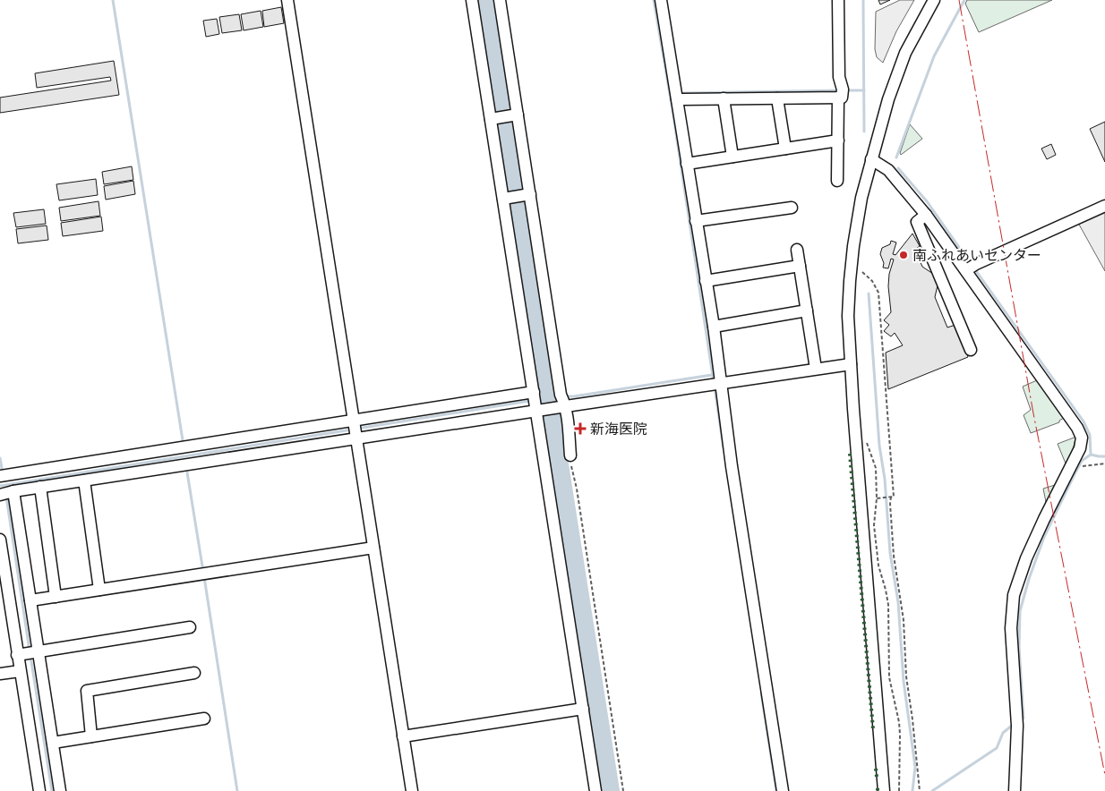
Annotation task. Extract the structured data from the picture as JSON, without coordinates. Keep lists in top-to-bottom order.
{
  "places": {
    "other": ["南ふれあいセンター"],
    "health": ["新海医院"]
  }
}
